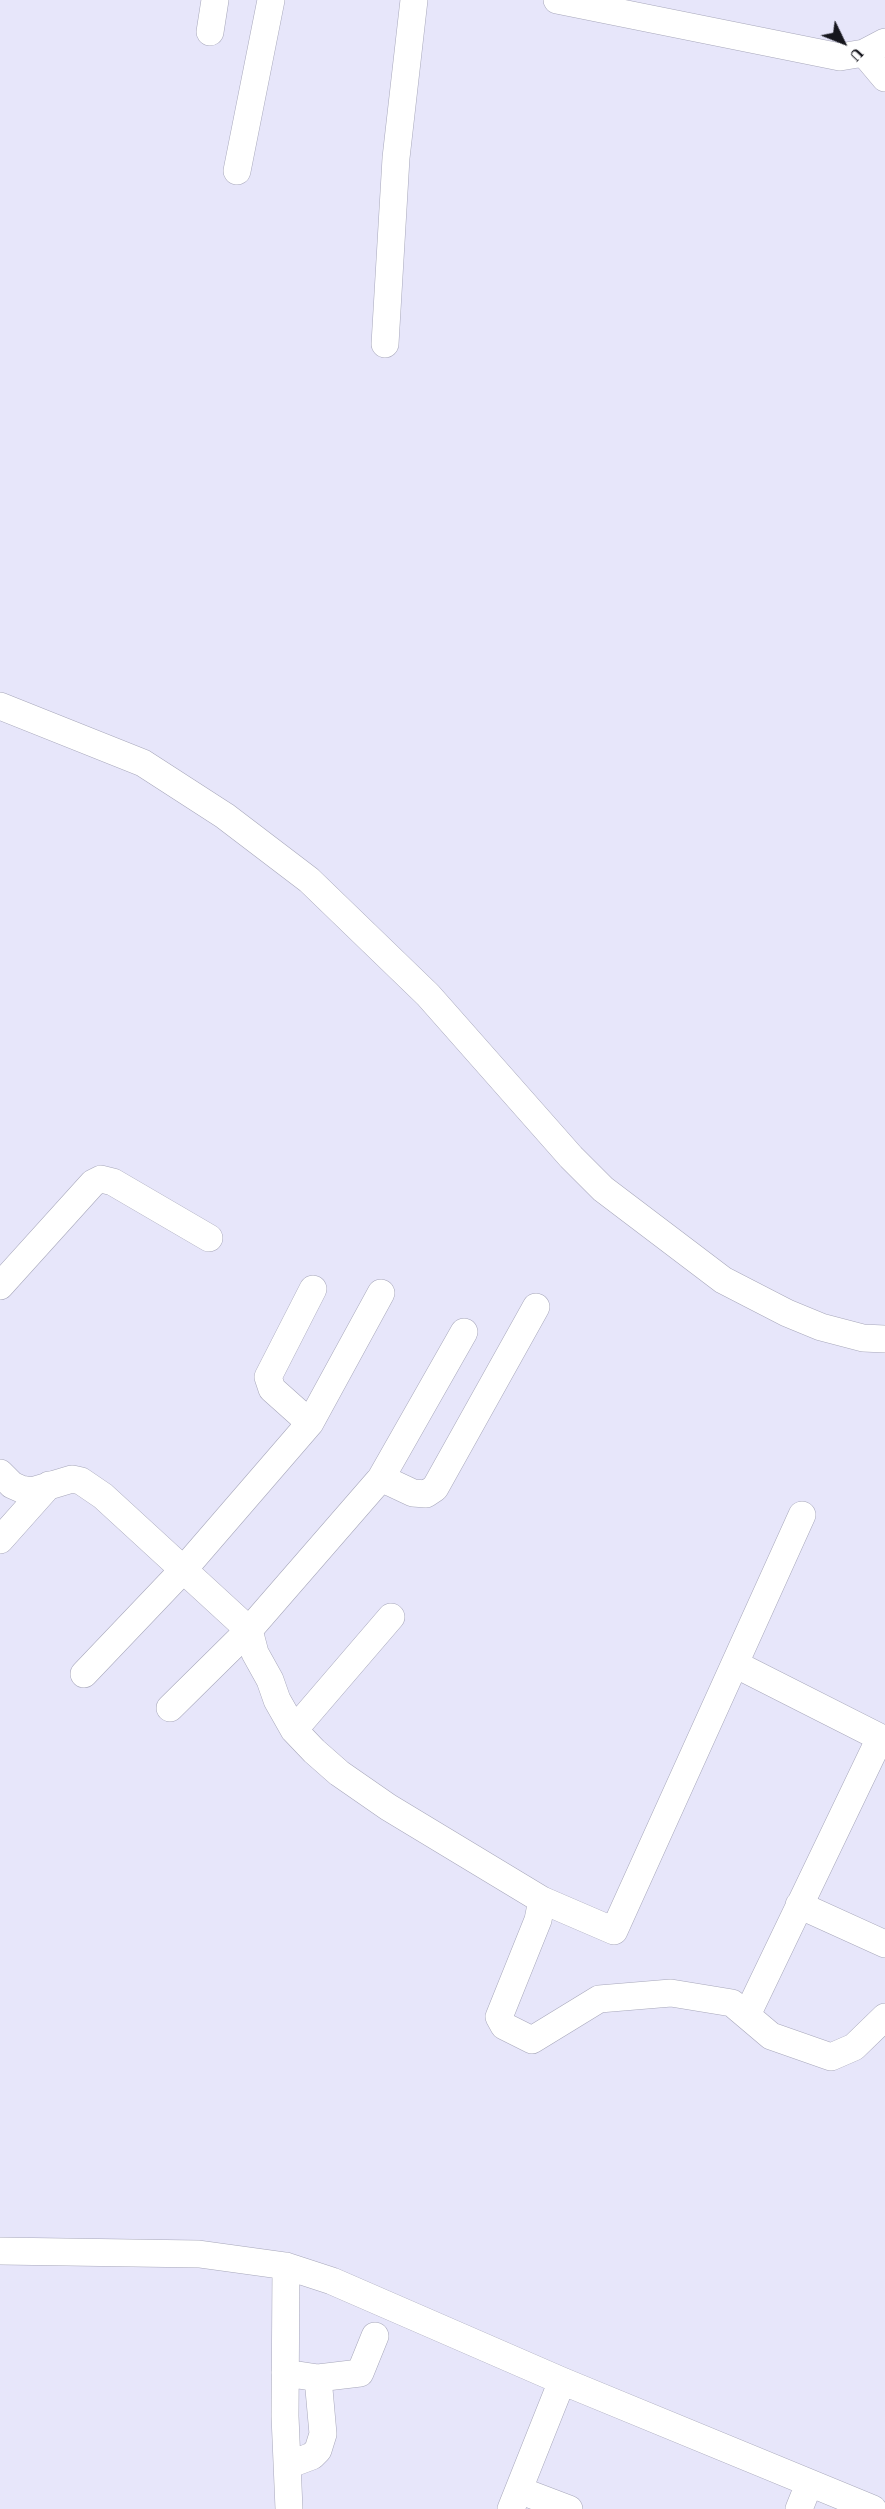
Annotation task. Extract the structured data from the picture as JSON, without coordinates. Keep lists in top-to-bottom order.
{
  "north": "bottom right"
}
